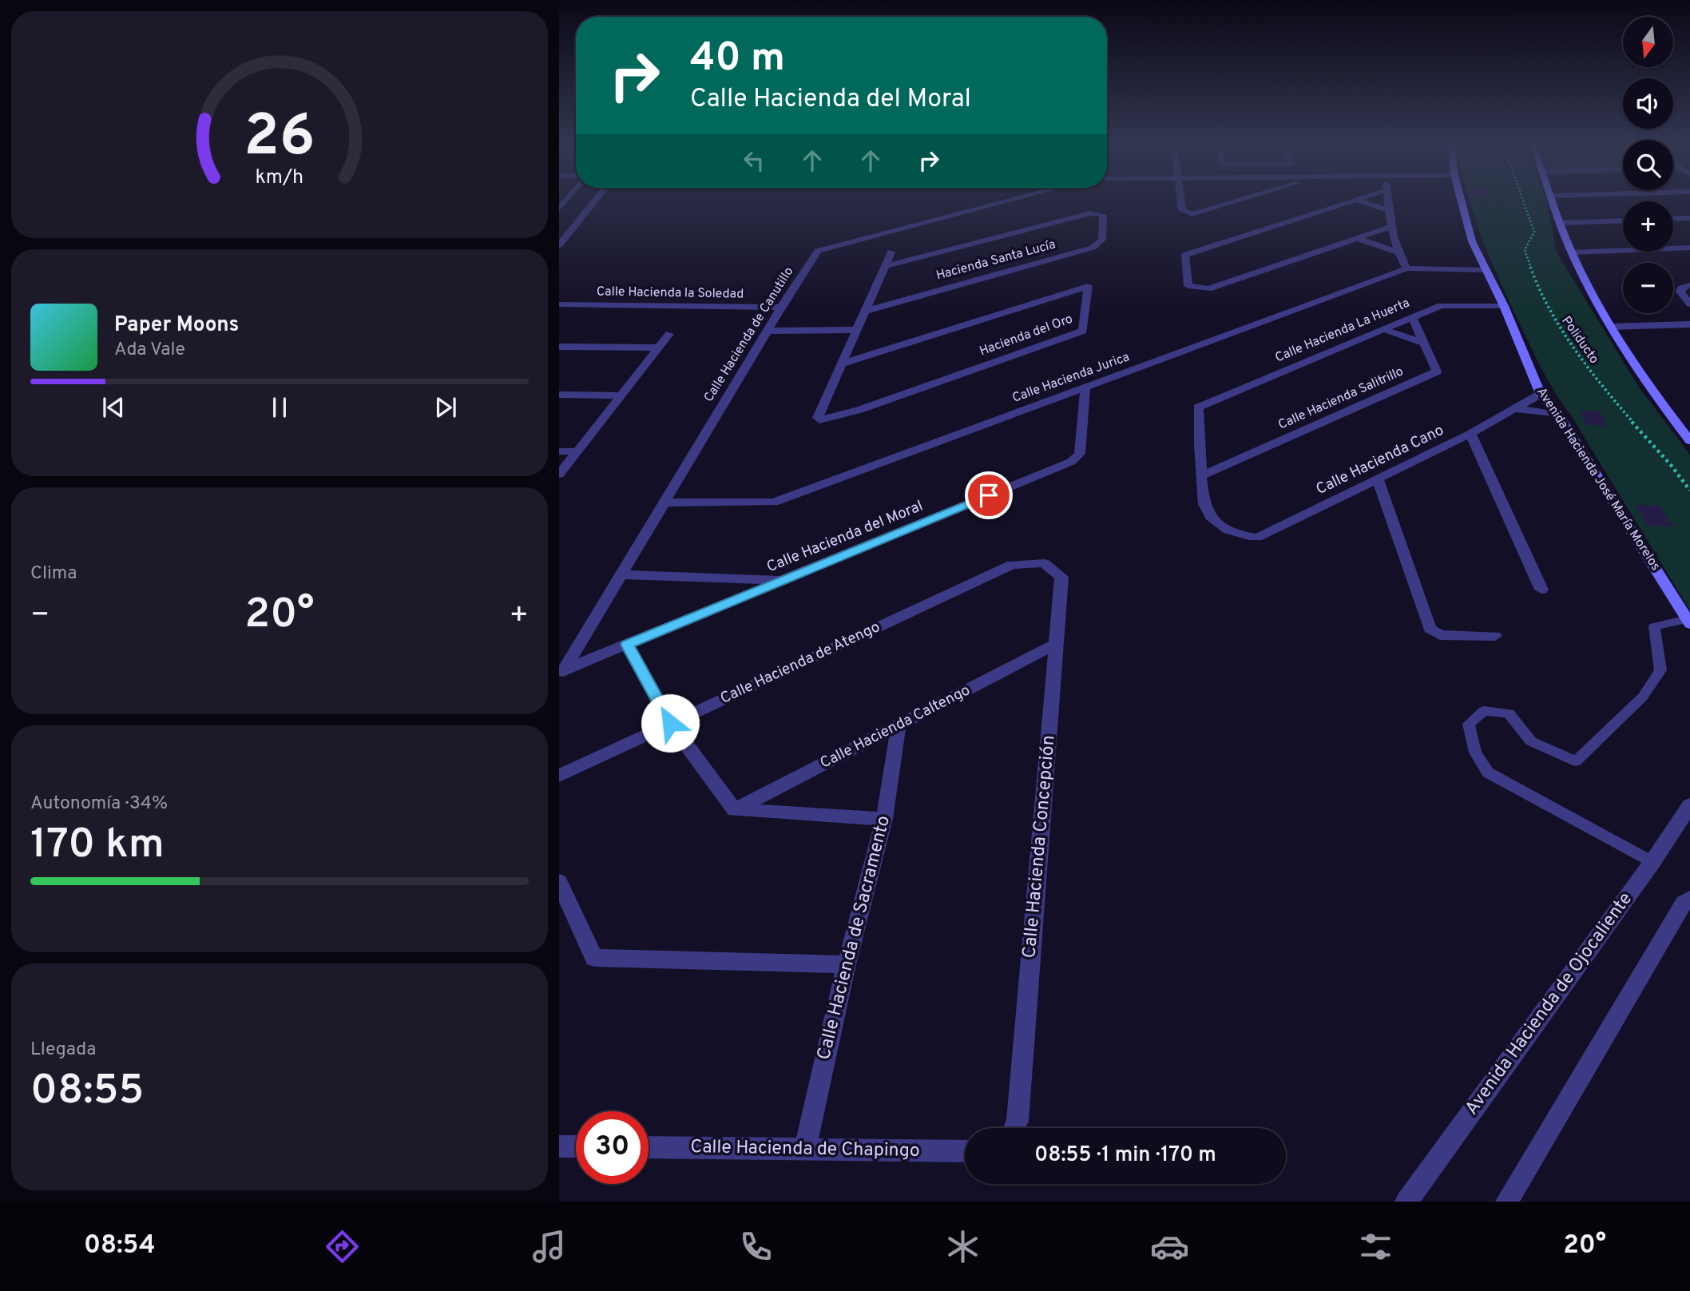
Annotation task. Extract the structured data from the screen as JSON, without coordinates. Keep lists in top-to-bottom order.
{
  "streets": {
    "main road": ["Avenida Hacienda José María Morelos"],
    "street": [
      "Hacienda Santa Lucía",
      "Calle Hacienda la Soledad",
      "Calle Hacienda La Huerta",
      "Calle Hacienda de Canutillo",
      "Hacienda del Oro",
      "Calle Hacienda Jurica",
      "Calle Hacienda Salitrillo",
      "Calle Hacienda Cano",
      "Calle Hacienda del Moral",
      "Calle Hacienda de Atengo",
      "Calle Hacienda Caltengo",
      "Calle Hacienda Concepción",
      "Calle Hacienda de Sacramento",
      "Avenida Hacienda de Ojocaliente",
      "Calle Hacienda de Chapingo"
    ],
    "path": ["Poliducto"]
  },
  "crossings": [
    ["Calle Hacienda la Soledad", "Calle Hacienda de Canutillo"],
    ["Calle Hacienda La Huerta", "Calle Hacienda Salitrillo"],
    ["Calle Hacienda La Huerta", "Calle Hacienda Cano"],
    ["Calle Hacienda La Huerta", "Avenida Hacienda José María Morelos"],
    ["Calle Hacienda de Canutillo", "Calle Hacienda Jurica"],
    ["Calle Hacienda de Canutillo", "Calle Hacienda del Moral"],
    ["Calle Hacienda Jurica", "Avenida Hacienda José María Morelos"],
    ["Calle Hacienda Jurica", "Calle Hacienda del Moral"],
    ["Calle Hacienda Salitrillo", "Calle Hacienda Cano"],
    ["Calle Hacienda Cano", "Avenida Hacienda José María Morelos"],
    ["Calle Hacienda de Atengo", "Calle Hacienda Concepción"],
    ["Calle Hacienda Caltengo", "Calle Hacienda Concepción"],
    ["Calle Hacienda Caltengo", "Calle Hacienda de Sacramento"],
    ["Calle Hacienda de Sacramento", "Calle Hacienda de Chapingo"]
  ],
  "north": "bottom",
  "page": {
    "map_buttons": ["+", "−"],
    "turn": ["40 m", "Calle Hacienda del Moral"],
    "song": ["Paper Moons", "Ada Vale"],
    "tile": [
      "Clima",
      ["Autonomía · 34%", "170 km"],
      ["Llegada", "08:55"]
    ],
    "heat": ["−", "20°", "+"],
    "limit": "30",
    "trip": "08:55 · 1 min · 170 m",
    "tabs": ["08:54", "20°"],
    "gauge": ["26", "km/h"]
  }
}
